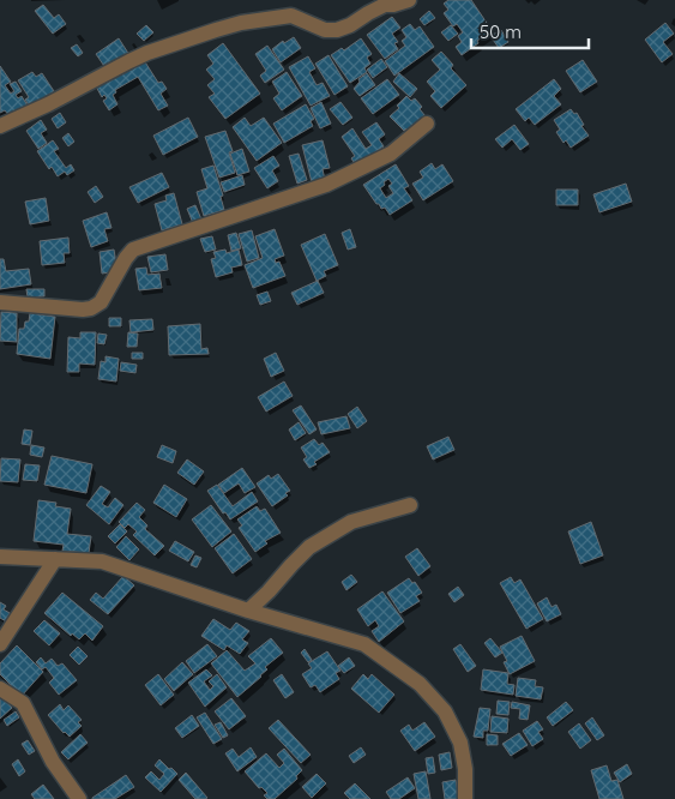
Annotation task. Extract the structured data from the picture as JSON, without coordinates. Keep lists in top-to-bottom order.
{
  "scale_bar": "50 m"
}
